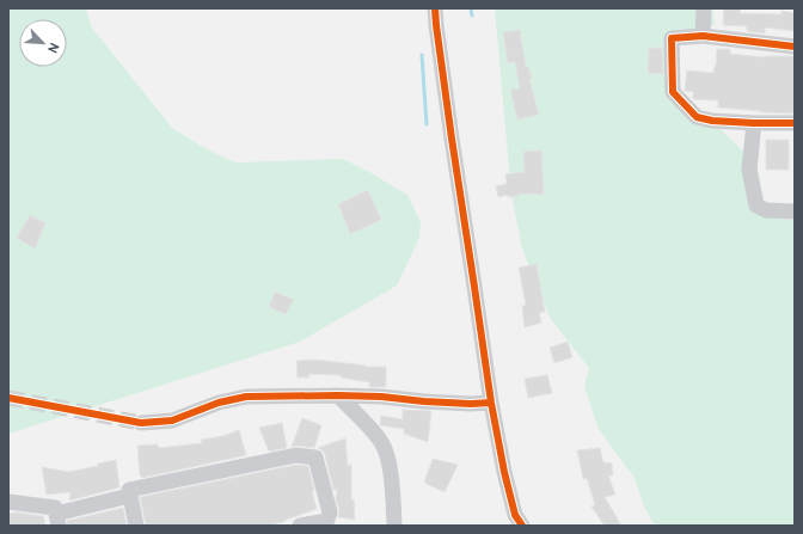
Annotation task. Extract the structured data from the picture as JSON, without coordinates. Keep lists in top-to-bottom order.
{
  "north": "bottom right"
}
